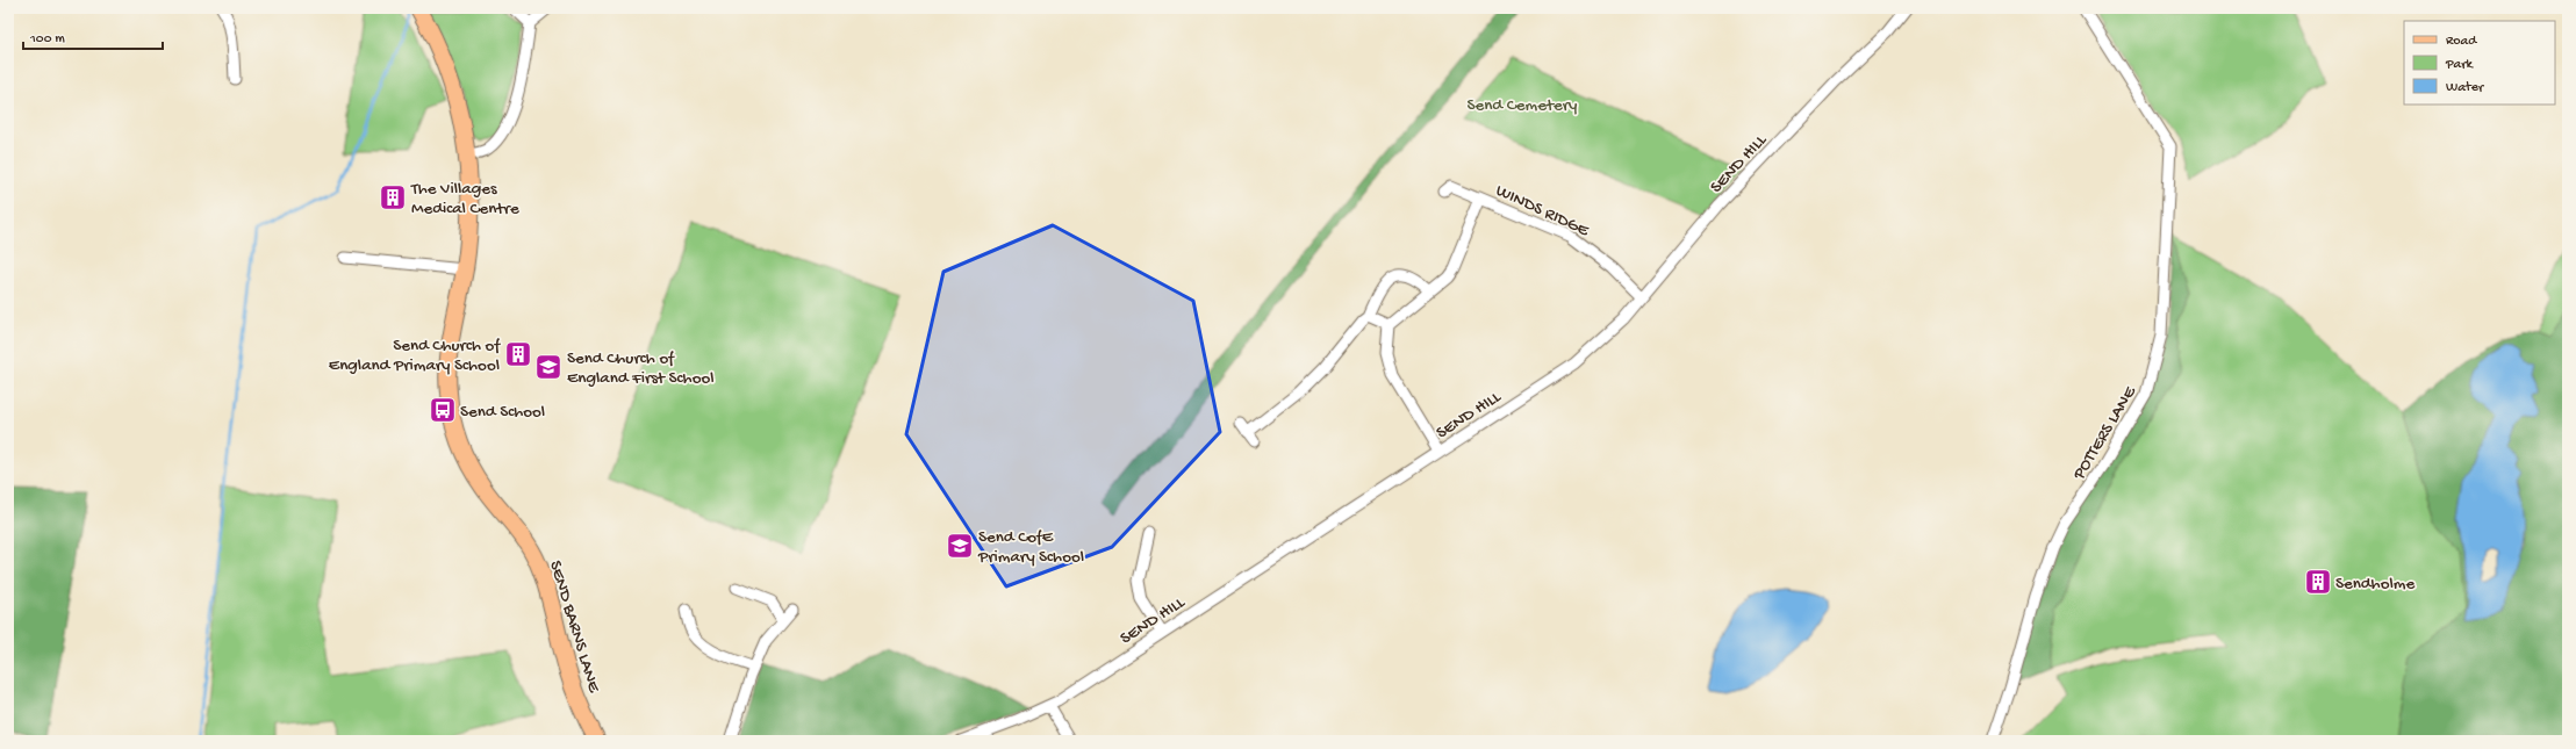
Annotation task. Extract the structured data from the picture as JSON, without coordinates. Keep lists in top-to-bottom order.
{
  "streets": {
    "main road": ["SEND BARNS LANE"],
    "street": ["SEND HILL", "WINDS RIDGE", "POTTERS LANE"]
  },
  "crossings": [
    ["SEND HILL", "WINDS RIDGE"]
  ],
  "parks": ["Send Cemetery"],
  "places": {
    "building": ["The Villages Medical Centre", "Send Church of England Primary School", "Sendholme"],
    "school or university": ["Send Church of England First School", "Send CofE Primary School"],
    "bus stop": ["Send School"]
  },
  "legend": ["Road", "Park", "Water"],
  "scale_bar": "100 m"
}
